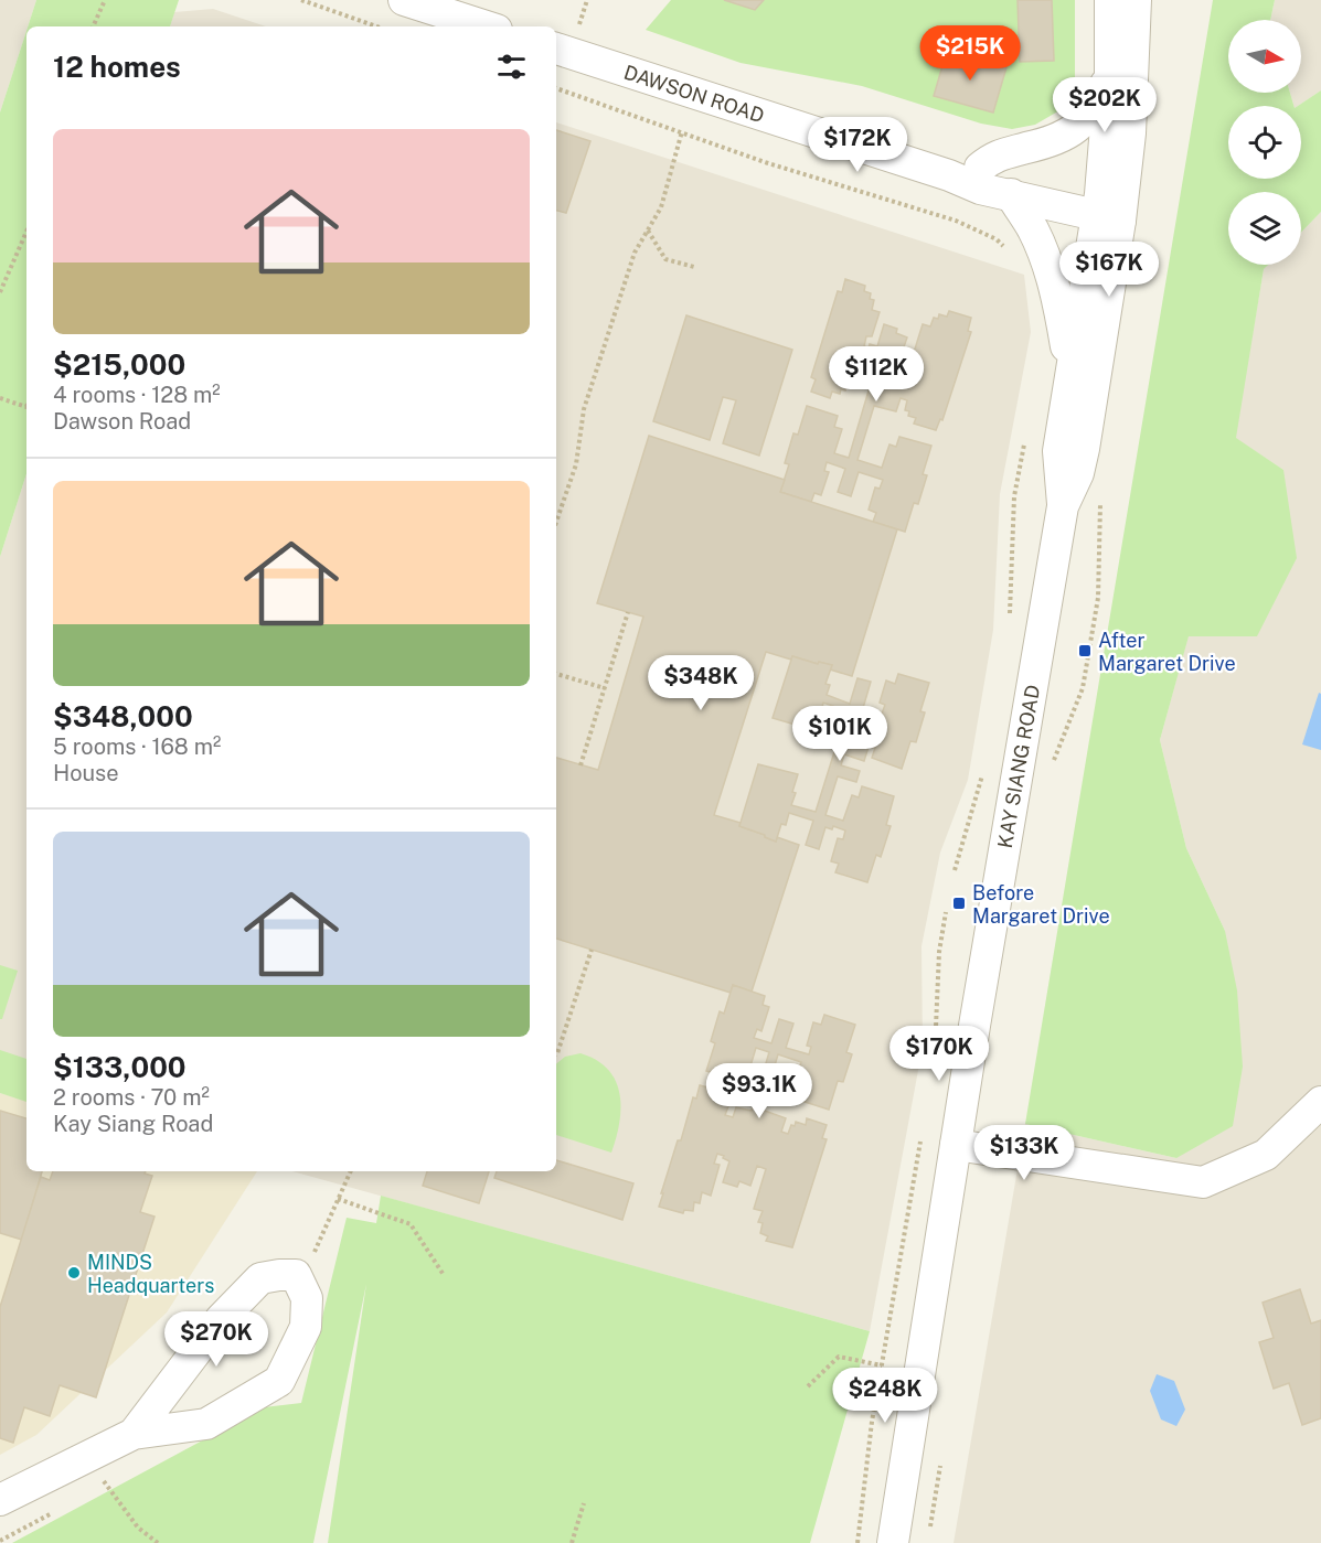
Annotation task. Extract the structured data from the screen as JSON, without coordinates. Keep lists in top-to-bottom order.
{
  "streets": {
    "street": ["DAWSON ROAD", "KAY SIANG ROAD"]
  },
  "crossings": [
    ["DAWSON ROAD", "KAY SIANG ROAD"]
  ],
  "places": {
    "transit": ["After Margaret Drive", "Before Margaret Drive"],
    "other": ["MINDS Headquarters"]
  },
  "north": "right",
  "page": {
    "price": [
      "$215K",
      "$202K",
      "$172K",
      "$167K",
      "$112K",
      "$348K",
      "$101K",
      "$170K",
      "$93.1K",
      "$133K",
      "$270K",
      "$248K"
    ],
    "heading": "12 homes",
    "list": [
      {
        "name": "$215,000",
        "note": "4 rooms · 128 m² · Dawson Road"
      },
      {
        "name": "$348,000",
        "note": "5 rooms · 168 m² · House"
      },
      {
        "name": "$133,000",
        "note": "2 rooms · 70 m² · Kay Siang Road"
      }
    ]
  }
}
